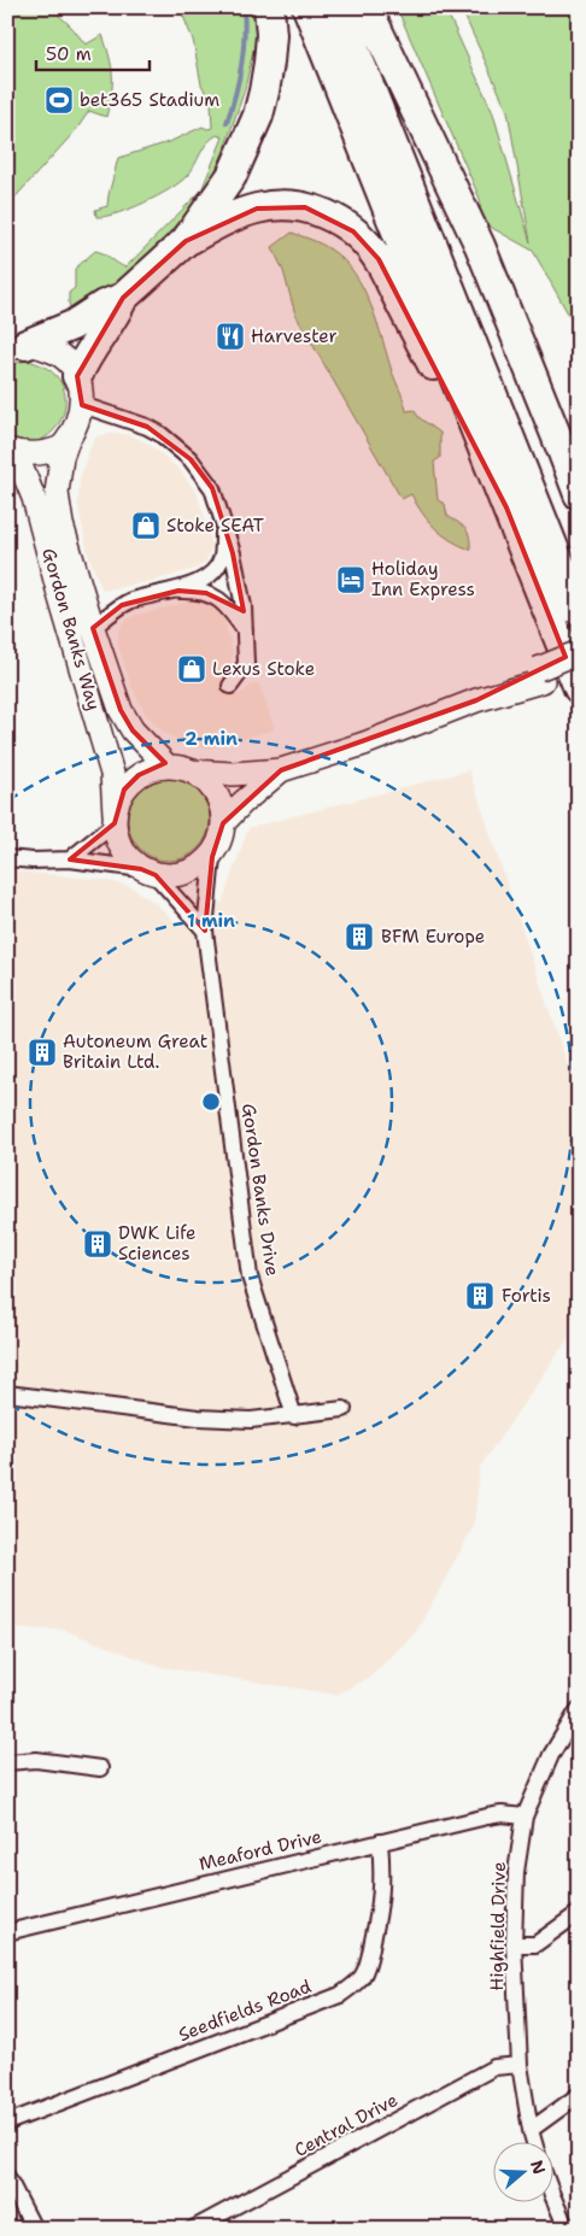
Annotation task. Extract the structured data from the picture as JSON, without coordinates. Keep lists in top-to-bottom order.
{
  "streets": {
    "main road": ["Gordon Banks Way"],
    "street": [
      "Gordon Banks Drive",
      "Meaford Drive",
      "Highfield Drive",
      "Seedfields Road",
      "Central Drive"
    ]
  },
  "crossings": [
    ["Gordon Banks Way", "Gordon Banks Drive"],
    ["Meaford Drive", "Highfield Drive"],
    ["Meaford Drive", "Seedfields Road"],
    ["Highfield Drive", "Central Drive"]
  ],
  "places": {
    "sports": ["bet365 Stadium"],
    "restaurant": ["Harvester"],
    "shop": ["Stoke SEAT", "Lexus Stoke"],
    "hotel": ["Holiday Inn Express"],
    "building": [
      "BFM Europe",
      "Autoneum Great Britain Ltd.",
      "DWK Life Sciences",
      "Fortis"
    ]
  },
  "scale_bar": "50 m",
  "north": "right",
  "rings": ["2 min", "1 min"]
}
